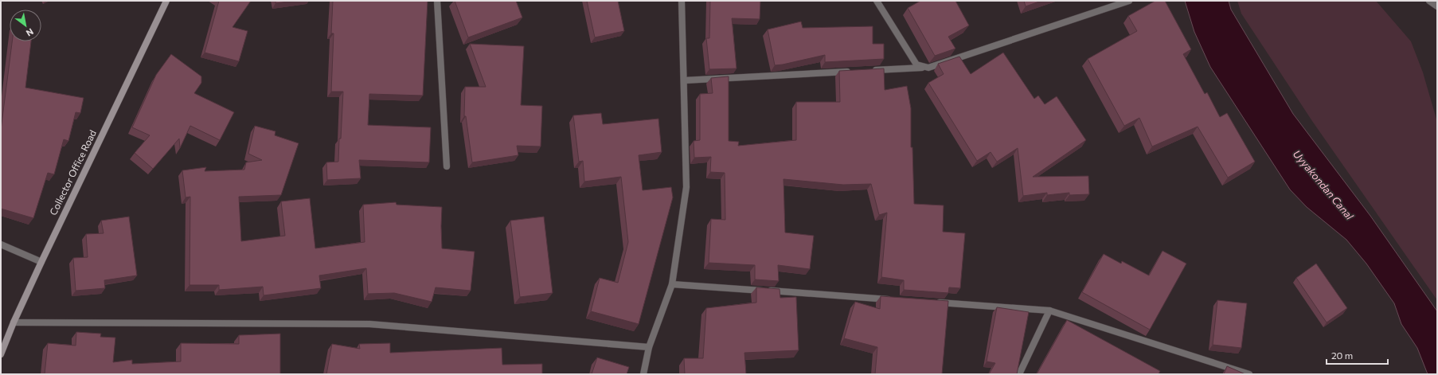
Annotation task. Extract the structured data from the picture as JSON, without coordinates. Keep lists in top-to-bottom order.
{
  "streets": {
    "main road": ["Collector Office Road"]
  },
  "water": ["Uyyakondan Canal"],
  "scale_bar": "20 m",
  "north": "bottom right"
}
